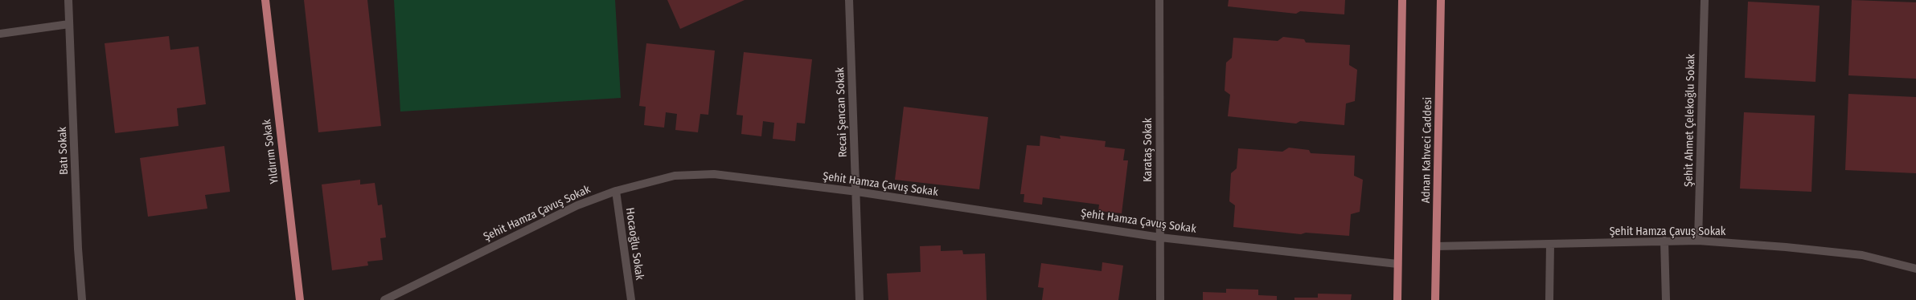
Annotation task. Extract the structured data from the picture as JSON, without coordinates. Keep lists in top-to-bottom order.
{
  "streets": {
    "main road": ["Adnan Kahveci Caddesi", "Yıldırım Sokak"],
    "street": [
      "Recai Şencan Sokak",
      "Şehit Ahmet Çelekoğlu Sokak",
      "Karataş Sokak",
      "Batı Sokak",
      "Şehit Hamza Çavuş Sokak",
      "Hocaoğlu Sokak"
    ]
  },
  "crossings": [
    ["Recai Şencan Sokak", "Şehit Hamza Çavuş Sokak"],
    ["Şehit Ahmet Çelekoğlu Sokak", "Şehit Hamza Çavuş Sokak"],
    ["Karataş Sokak", "Şehit Hamza Çavuş Sokak"],
    ["Adnan Kahveci Caddesi", "Şehit Hamza Çavuş Sokak"],
    ["Şehit Hamza Çavuş Sokak", "Hocaoğlu Sokak"]
  ]
}
